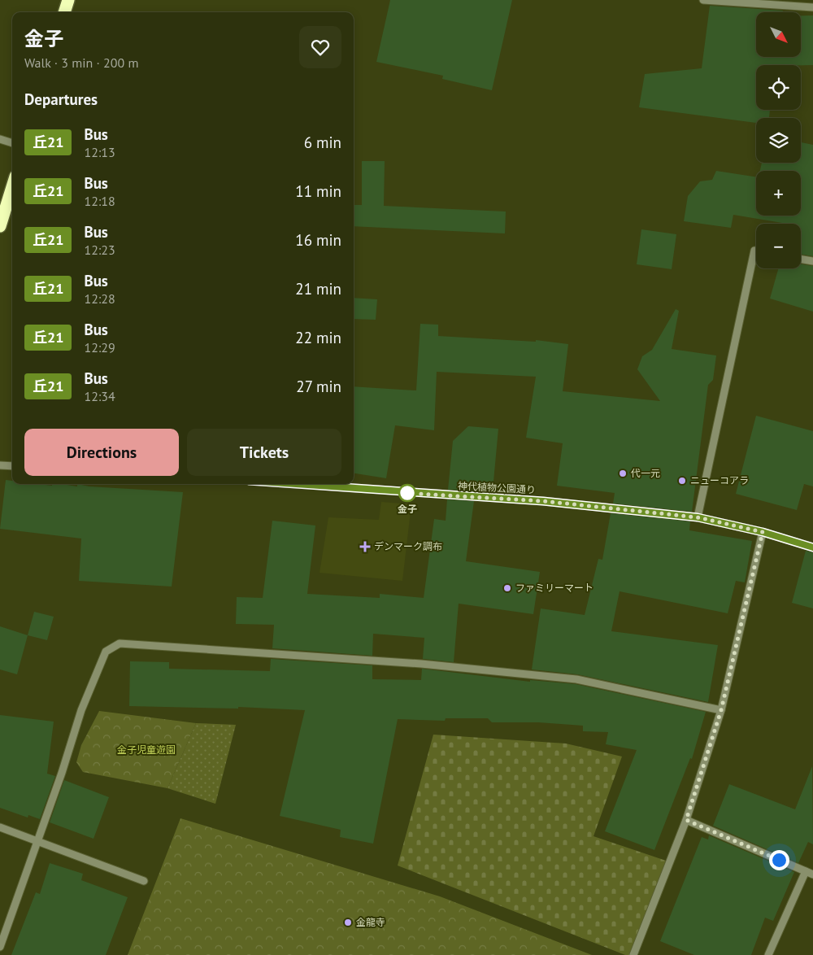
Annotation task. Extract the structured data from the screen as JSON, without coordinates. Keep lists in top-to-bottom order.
{
  "streets": {
    "street": ["神代植物公園通り"]
  },
  "parks": ["金子児童遊園"],
  "places": {
    "other": [
      "代一元",
      "ニューコアラ",
      "金子",
      "ファミリーマート",
      "金龍寺"
    ],
    "health": ["デンマーク調布"]
  },
  "lines": ["bus line 丘21"],
  "north": "bottom right",
  "page": {
    "map_buttons": ["+", "−"],
    "heading": [
      ["金子", "Walk · 3 min · 200 m"],
      "Departures"
    ],
    "list": [
      {
        "mark": "丘21",
        "name": "Bus",
        "note": "12:13",
        "value": "6 min"
      },
      {
        "mark": "丘21",
        "name": "Bus",
        "note": "12:18",
        "value": "11 min"
      },
      {
        "mark": "丘21",
        "name": "Bus",
        "note": "12:23",
        "value": "16 min"
      },
      {
        "mark": "丘21",
        "name": "Bus",
        "note": "12:28",
        "value": "21 min"
      },
      {
        "mark": "丘21",
        "name": "Bus",
        "note": "12:29",
        "value": "22 min"
      },
      {
        "mark": "丘21",
        "name": "Bus",
        "note": "12:34",
        "value": "27 min"
      }
    ],
    "buttons": ["Directions", "Tickets"]
  }
}
